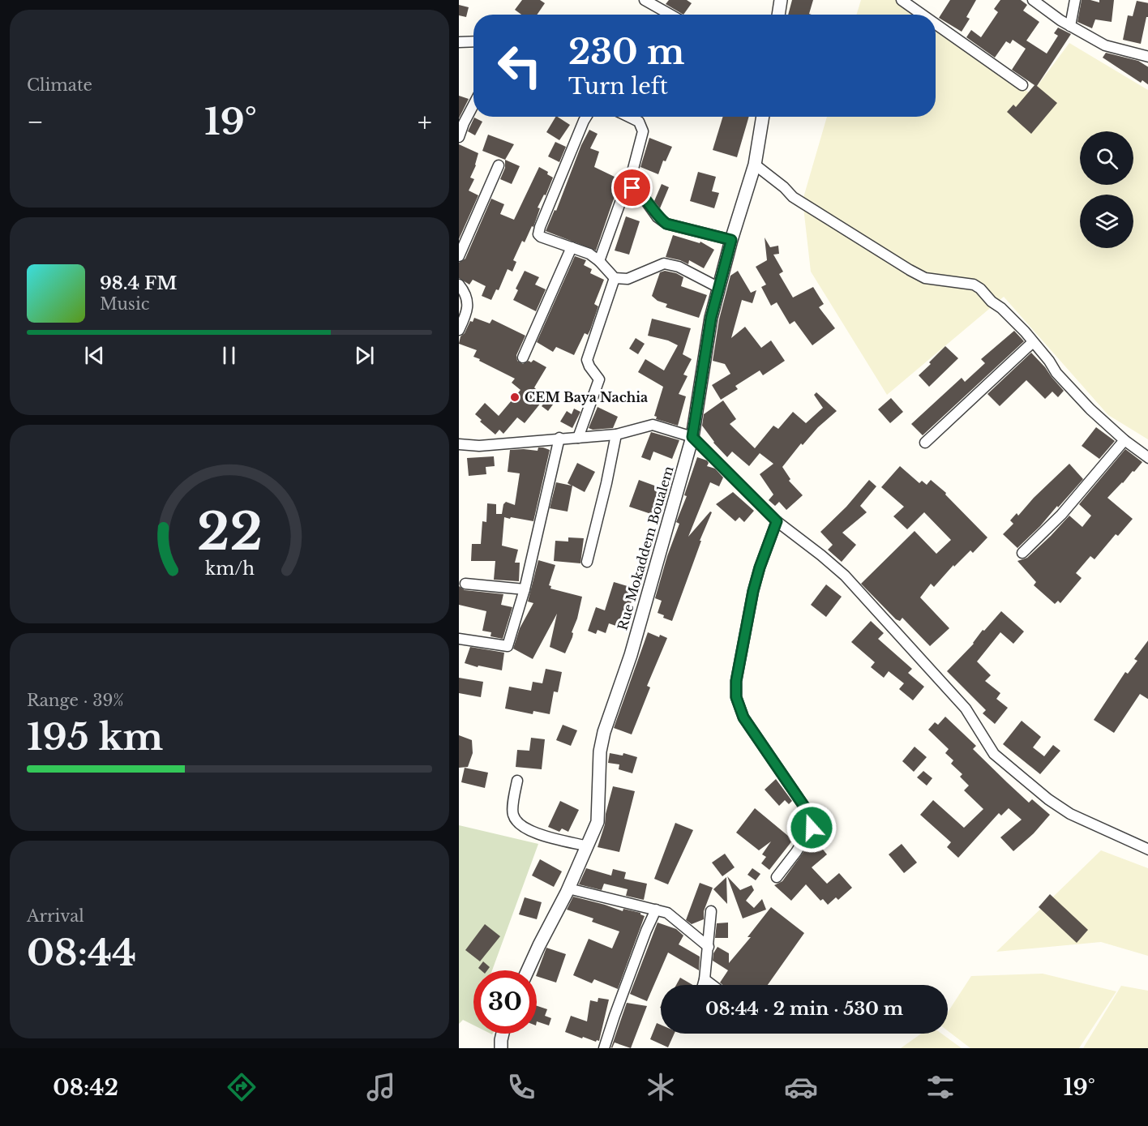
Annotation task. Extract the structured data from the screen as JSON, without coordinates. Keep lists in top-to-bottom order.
{
  "streets": {
    "street": ["Rue Mokaddem Boualem"]
  },
  "places": ["CEM Baya Nachia"],
  "page": {
    "tile": [
      "Climate",
      ["Range · 39%", "195 km"],
      ["Arrival", "08:44"]
    ],
    "turn": ["230 m", "Turn left"],
    "heat": ["−", "19°", "+"],
    "song": ["98.4 FM", "Music"],
    "limit": "30",
    "trip": "08:44 · 2 min · 530 m",
    "tabs": ["08:42", "19°"],
    "gauge": ["22", "km/h"]
  }
}
